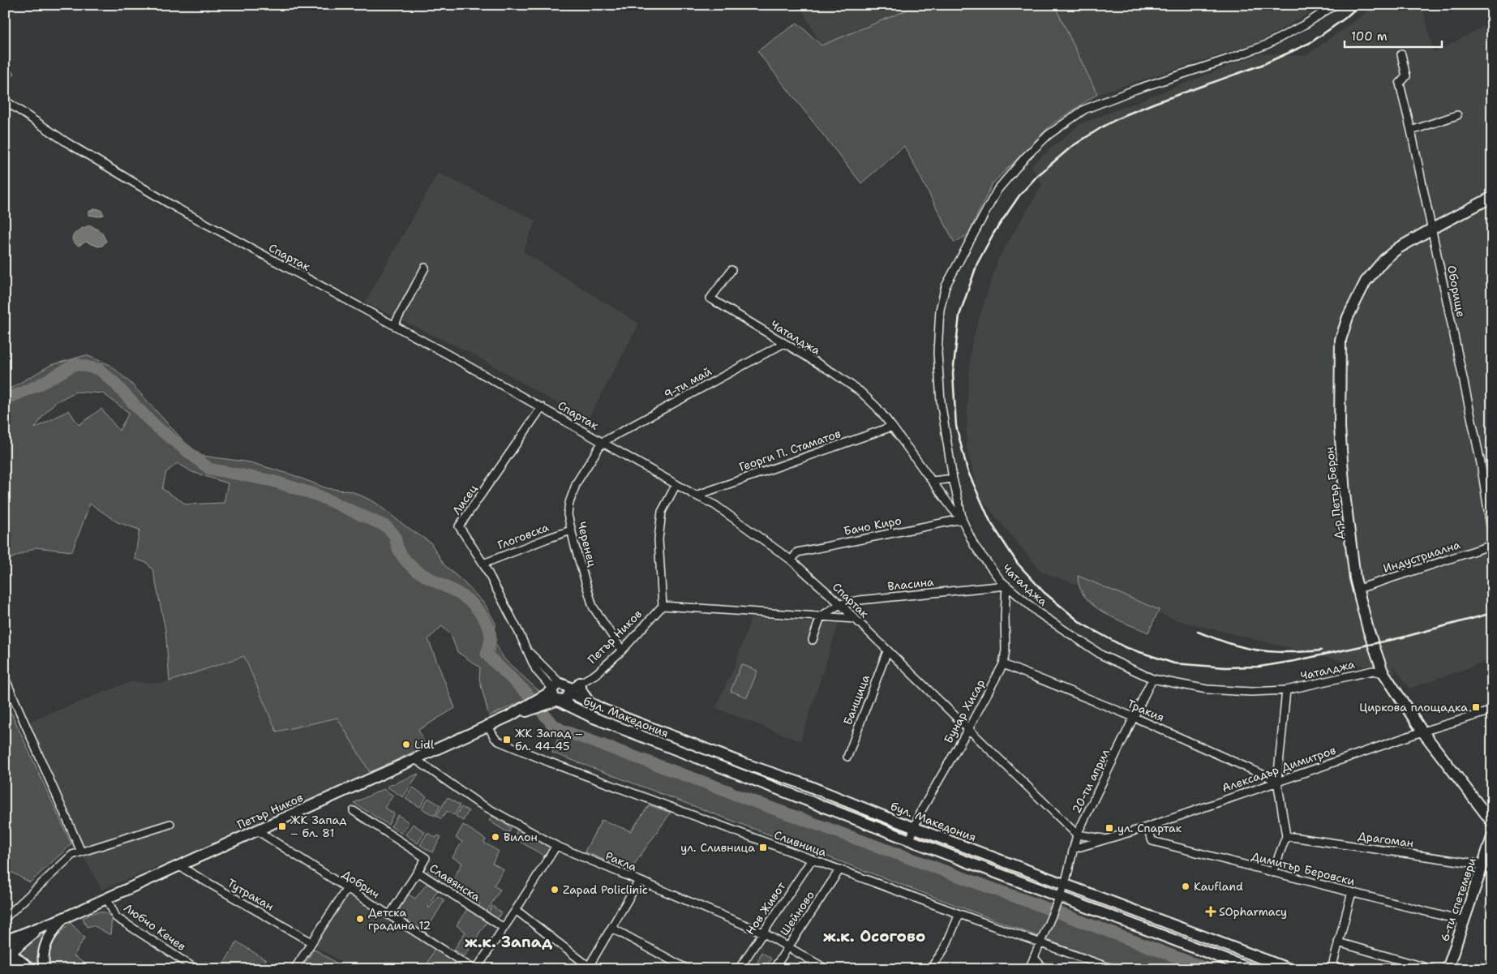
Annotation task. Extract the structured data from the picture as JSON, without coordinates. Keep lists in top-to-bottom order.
{
  "streets": {
    "street": [
      "Спартак",
      "Оборище",
      "Чаталджа",
      "9-ти май",
      "Георги П. Стаматов",
      "Д-р Петър Берон",
      "Лисец",
      "Бачо Киро",
      "Глоговска",
      "Черенец",
      "Индустриална",
      "Власина",
      "Петър Ников",
      "Банщица",
      "Тракия",
      "Бунар Хисар",
      "бул. Македония",
      "Алексадър Димитров",
      "20-ти април",
      "Драгоман",
      "Сливница",
      "Ракла",
      "Димитър Беровски",
      "Славянска",
      "Добрич",
      "Тутракан",
      "6-ти спетември",
      "Нов Живот",
      "Шейново",
      "Любчо Кечев"
    ]
  },
  "crossings": [
    ["Спартак", "9-ти май"],
    ["Спартак", "Георги П. Стаматов"],
    ["Спартак", "Лисец"],
    ["Спартак", "Бачо Киро"],
    ["Спартак", "Черенец"],
    ["Спартак", "Власина"],
    ["Спартак", "Банщица"],
    ["Спартак", "Бунар Хисар"],
    ["Спартак", "20-ти април"],
    ["Оборище", "Д-р Петър Берон"],
    ["Чаталджа", "9-ти май"],
    ["Чаталджа", "Георги П. Стаматов"],
    ["Чаталджа", "Д-р Петър Берон"],
    ["Чаталджа", "Бачо Киро"],
    ["Чаталджа", "Власина"],
    ["Чаталджа", "Бунар Хисар"],
    ["Чаталджа", "20-ти април"],
    ["9-ти май", "Черенец"],
    ["Д-р Петър Берон", "Индустриална"],
    ["Д-р Петър Берон", "Алексадър Димитров"],
    ["Лисец", "Глоговска"],
    ["Лисец", "Петър Ников"],
    ["Лисец", "бул. Македония"],
    ["Глоговска", "Черенец"],
    ["Черенец", "Петър Ников"],
    ["Власина", "Бунар Хисар"],
    ["Петър Ников", "бул. Македония"],
    ["Петър Ников", "Сливница"],
    ["Петър Ников", "Ракла"],
    ["Петър Ников", "Добрич"],
    ["Петър Ников", "Тутракан"],
    ["Петър Ников", "Любчо Кечев"],
    ["Тракия", "Бунар Хисар"],
    ["Тракия", "Алексадър Димитров"],
    ["Тракия", "20-ти април"],
    ["Бунар Хисар", "бул. Македония"],
    ["бул. Македония", "20-ти април"],
    ["Алексадър Димитров", "20-ти април"],
    ["Алексадър Димитров", "Димитър Беровски"],
    ["20-ти април", "Сливница"],
    ["Драгоман", "6-ти спетември"],
    ["Сливница", "Нов Живот"],
    ["Сливница", "Шейново"],
    ["Ракла", "Нов Живот"],
    ["Ракла", "Шейново"],
    ["Димитър Беровски", "6-ти спетември"]
  ],
  "districts": ["ж.к. Осогово", "ж.к. Запад"],
  "places": {
    "transit": [
      "Циркова площадка",
      "ЖК Запад – бл. 44-45",
      "ЖК Запад – бл. 81",
      "ул. Спартак",
      "ул. Сливница"
    ],
    "other": [
      "Lidl",
      "Вилон",
      "Kaufland",
      "Zapad Policlinic",
      "Детска градина 12"
    ],
    "health": ["SOpharmacy"]
  },
  "scale_bar": "100 m"
}
